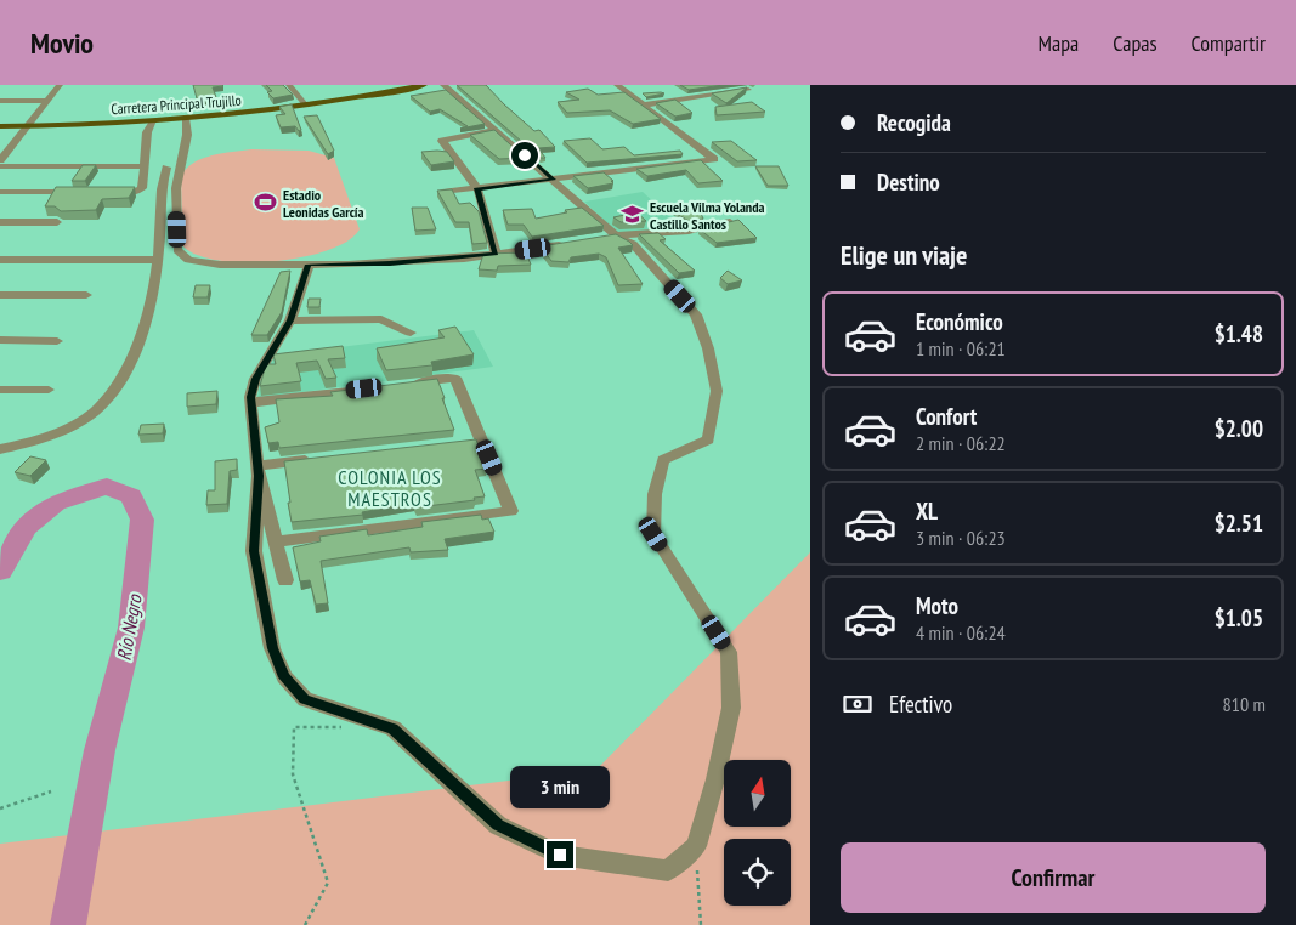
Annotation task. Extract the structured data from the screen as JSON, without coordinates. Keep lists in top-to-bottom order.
{
  "streets": {
    "main road": ["Carretera Principal Trujillo"]
  },
  "districts": ["COLONIA LOS MAESTROS"],
  "water": ["Río Negro"],
  "places": {
    "sports": ["Estadio Leonidas García"],
    "school or university": ["Escuela Vilma Yolanda Castillo Santos"]
  },
  "north": "top",
  "page": {
    "header": "Movio",
    "nav": ["Mapa", "Capas", "Compartir"],
    "banner": ["Recogida", "Destino"],
    "heading": "Elige un viaje",
    "list": [
      {
        "name": "Económico",
        "note": "1 min · 06:21",
        "value": "$1.48"
      },
      {
        "name": "Confort",
        "note": "2 min · 06:22",
        "value": "$2.00"
      },
      {
        "name": "XL",
        "note": "3 min · 06:23",
        "value": "$2.51"
      },
      {
        "name": "Moto",
        "note": "4 min · 06:24",
        "value": "$1.05"
      }
    ],
    "pay": ["Efectivo", "810 m"],
    "bubble": "3 min",
    "buttons": "Confirmar"
  }
}
